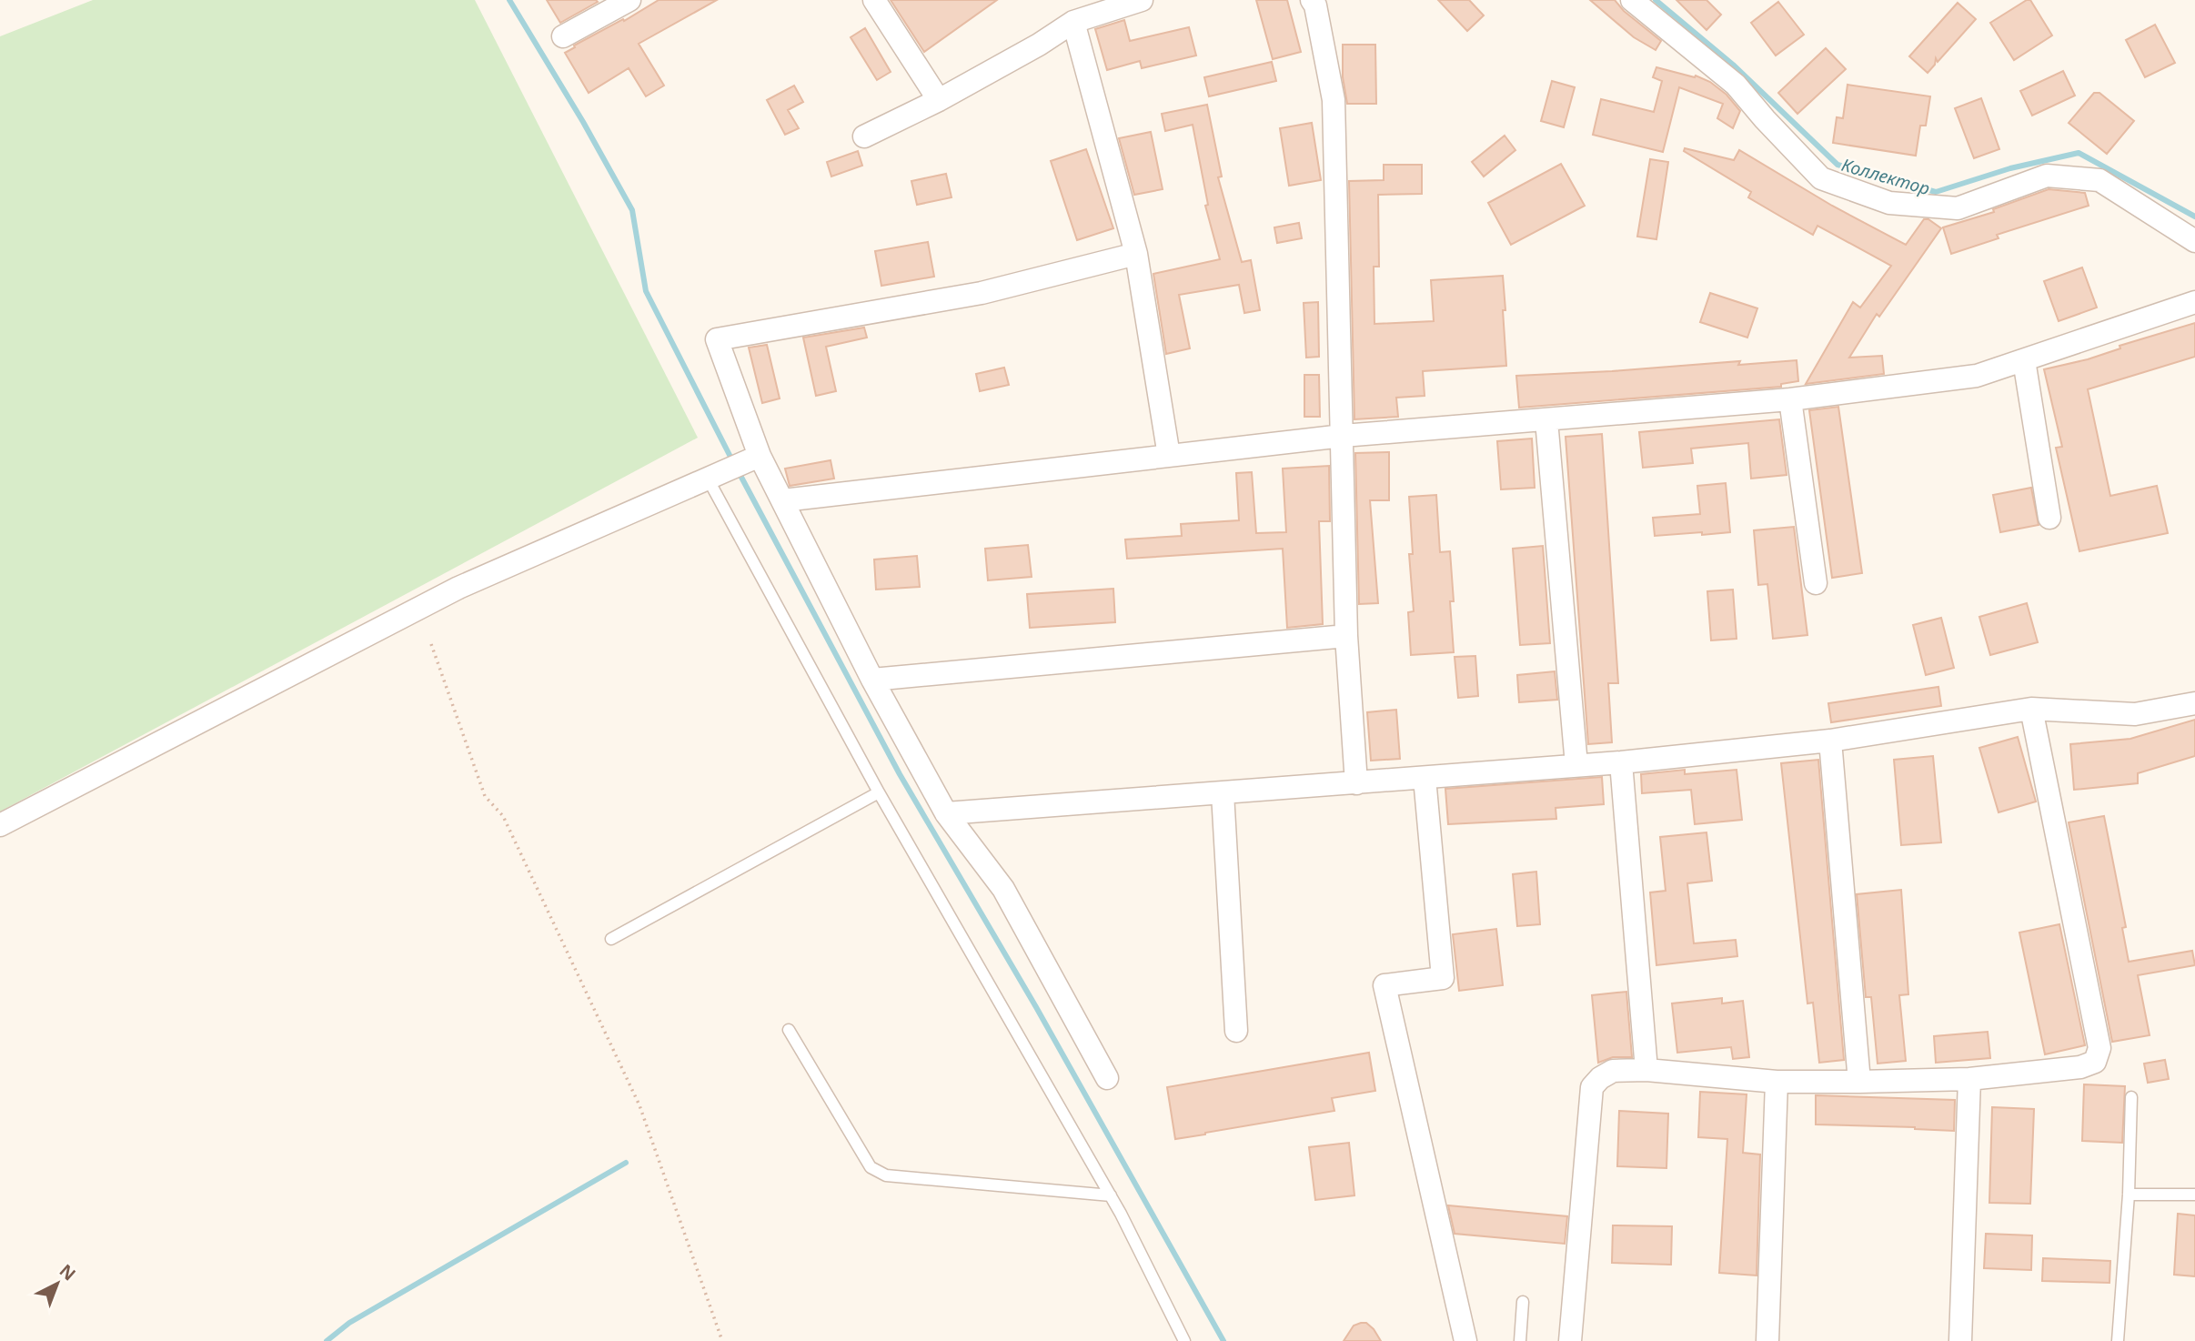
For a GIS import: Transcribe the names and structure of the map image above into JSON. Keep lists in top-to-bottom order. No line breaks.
{"water":["Коллектор"],"north":"top right"}
